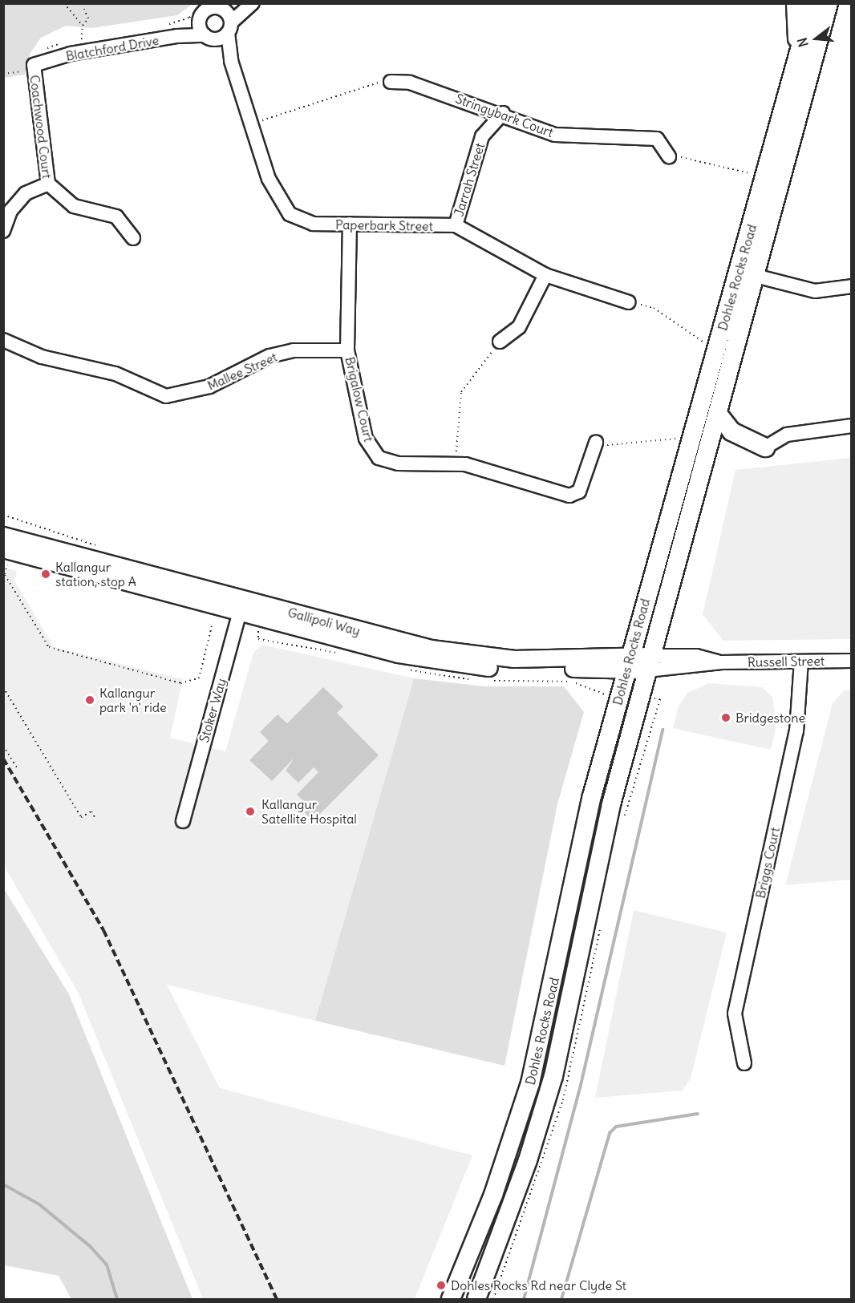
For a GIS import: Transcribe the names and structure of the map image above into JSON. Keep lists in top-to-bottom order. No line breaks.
{"streets":{"main road":["Dohles Rocks Road"],"street":["Blatchford Drive","Stringybark Court","Coachwood Court","Jarrah Street","Paperbark Street","Mallee Street","Brigalow Court","Gallipoli Way","Russell Street","Stoker Way","Briggs Court"]},"crossings":[["Blatchford Drive","Coachwood Court"],["Blatchford Drive","Paperbark Street"],["Stringybark Court","Jarrah Street"],["Jarrah Street","Paperbark Street"],["Paperbark Street","Brigalow Court"],["Dohles Rocks Road","Gallipoli Way"],["Dohles Rocks Road","Russell Street"],["Mallee Street","Brigalow Court"],["Gallipoli Way","Russell Street"],["Gallipoli Way","Stoker Way"],["Russell Street","Briggs Court"]],"places":["Kallangur station, stop A","Kallangur park 'n' ride","Bridgestone","Kallangur Satellite Hospital","Dohles Rocks Rd near Clyde St"],"north":"left"}
